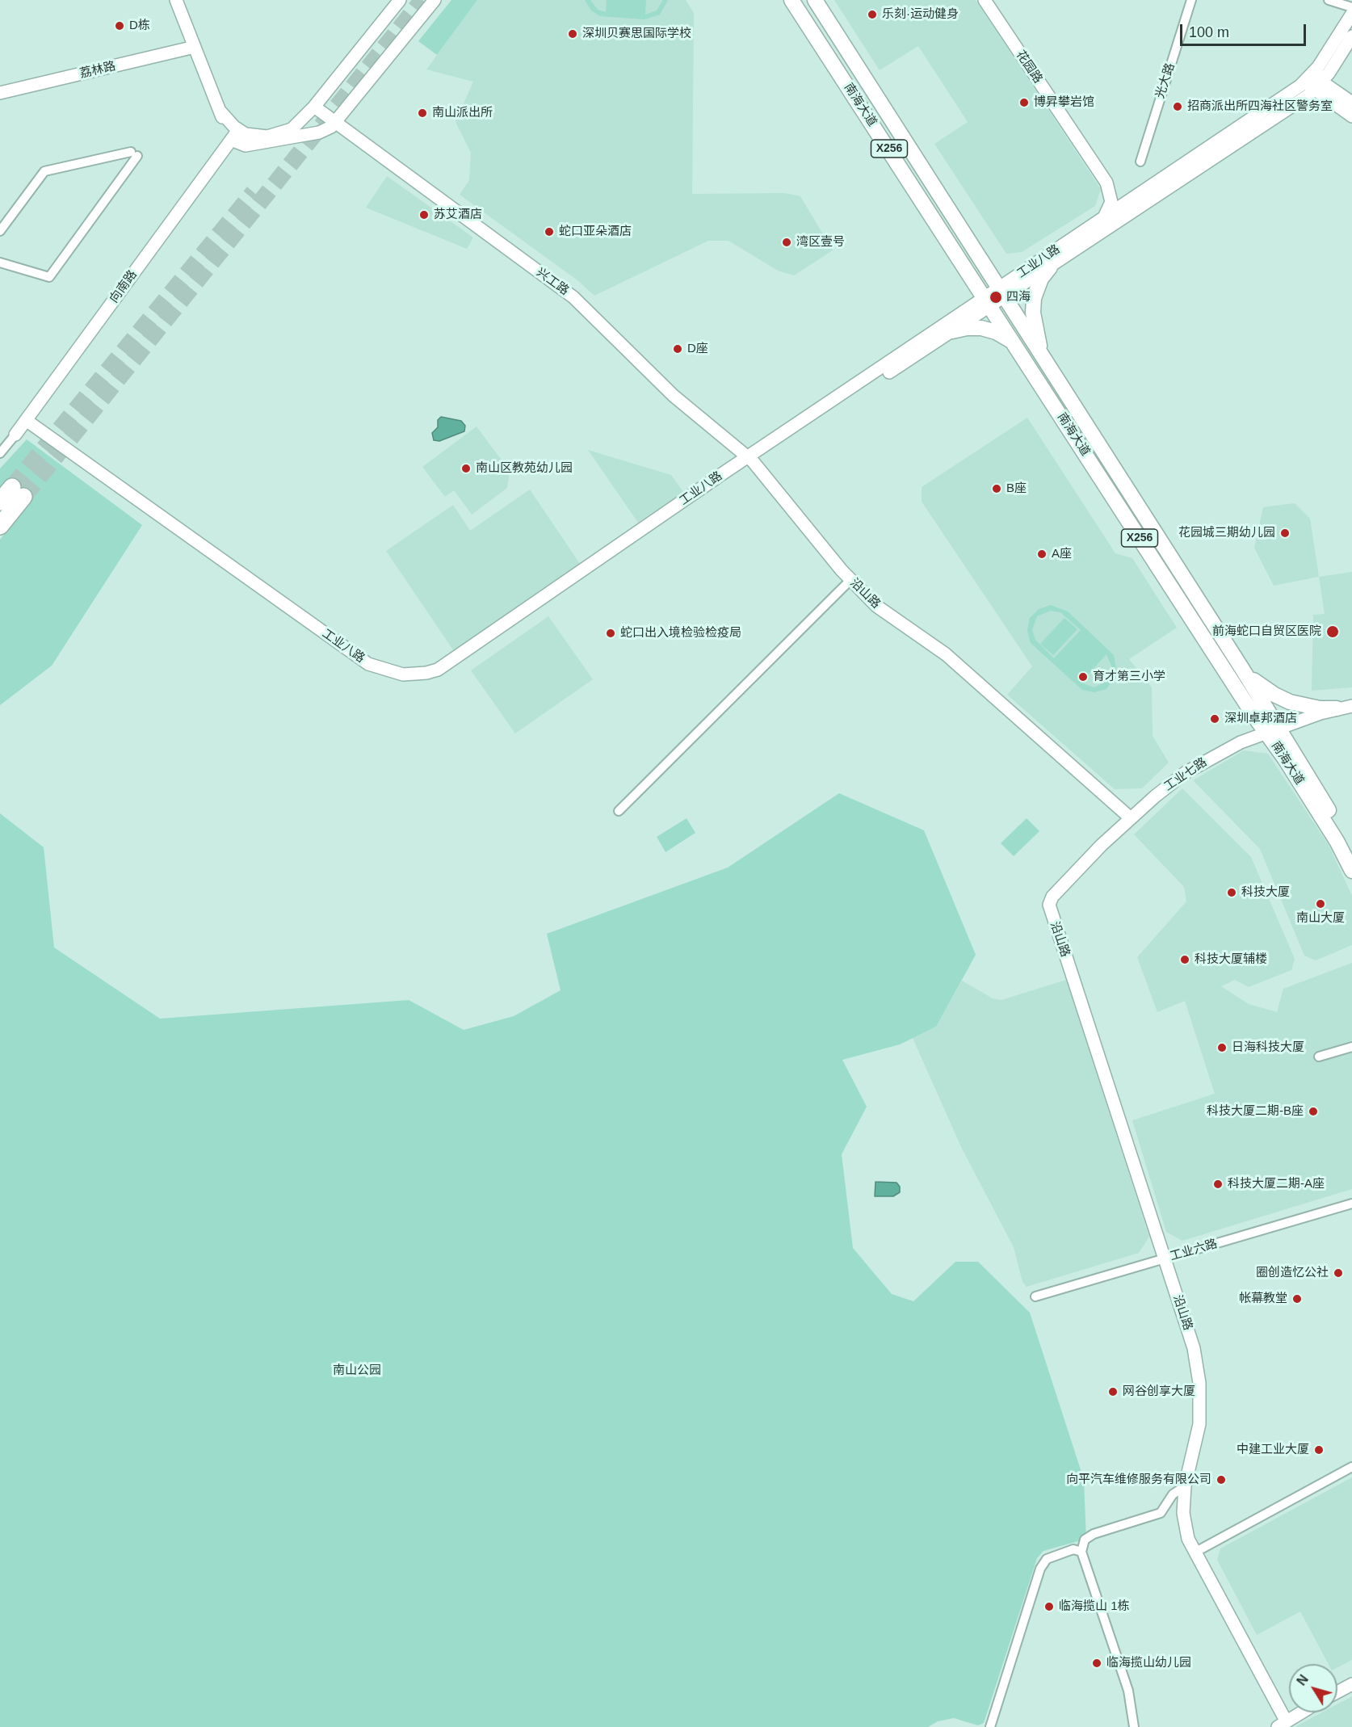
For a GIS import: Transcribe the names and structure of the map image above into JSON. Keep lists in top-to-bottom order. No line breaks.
{"streets":{"main road":["南海大道","X256"],"street":["花园路","荔林路","光大路","工业八路","兴工路","向南路","沿山路","工业七路","工业六路"]},"crossings":[["花园路","工业八路"],["南海大道","工业八路"],["南海大道","工业七路"],["工业八路","兴工路"],["工业八路","向南路"],["工业八路","沿山路"],["兴工路","沿山路"],["沿山路","工业七路"],["沿山路","工业六路"]],"parks":["南山公园"],"places":["乐刻·运动健身","D栋","深圳贝赛思国际学校","博昇攀岩馆","招商派出所四海社区警务室","南山派出所","苏艾酒店","蛇口亚朵酒店","湾区壹号","四海","D座","南山区教苑幼儿园","B座","花园城三期幼儿园","A座","前海蛇口自贸区医院","蛇口出入境检验检疫局","育才第三小学","深圳卓邦酒店","科技大厦","南山大厦","科技大厦辅楼","日海科技大厦","科技大厦二期-B座","科技大厦二期-A座","圈创造忆公社","帐幕教堂","网谷创享大厦","中建工业大厦","向平汽车维修服务有限公司","临海揽山 1栋","临海揽山幼儿园"],"scale_bar":"100 m","north":"top left"}
